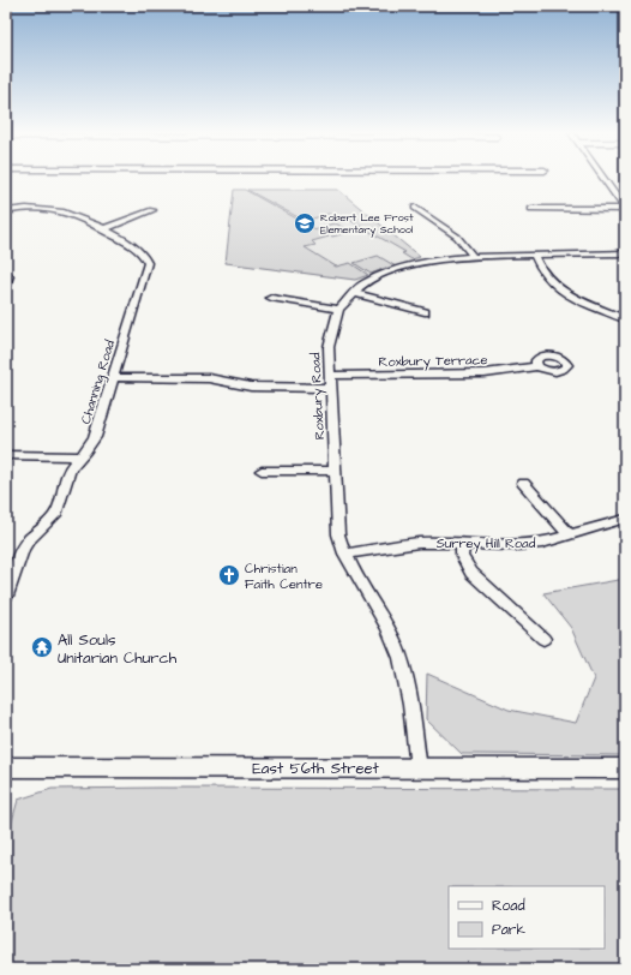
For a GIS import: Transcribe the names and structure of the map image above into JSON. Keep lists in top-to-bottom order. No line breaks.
{"streets":{"main road":["East 56th Street"],"street":["Roxbury Terrace","Channing Road","Roxbury Road","Surrey Hill Road"]},"crossings":[["Roxbury Terrace","Roxbury Road"],["Roxbury Road","Surrey Hill Road"],["Roxbury Road","East 56th Street"]],"places":{"school or university":["Robert Lee Frost Elementary School"],"church":["Christian Faith Centre"],"temple":["All Souls Unitarian Church"]},"legend":["Road","Park"]}
